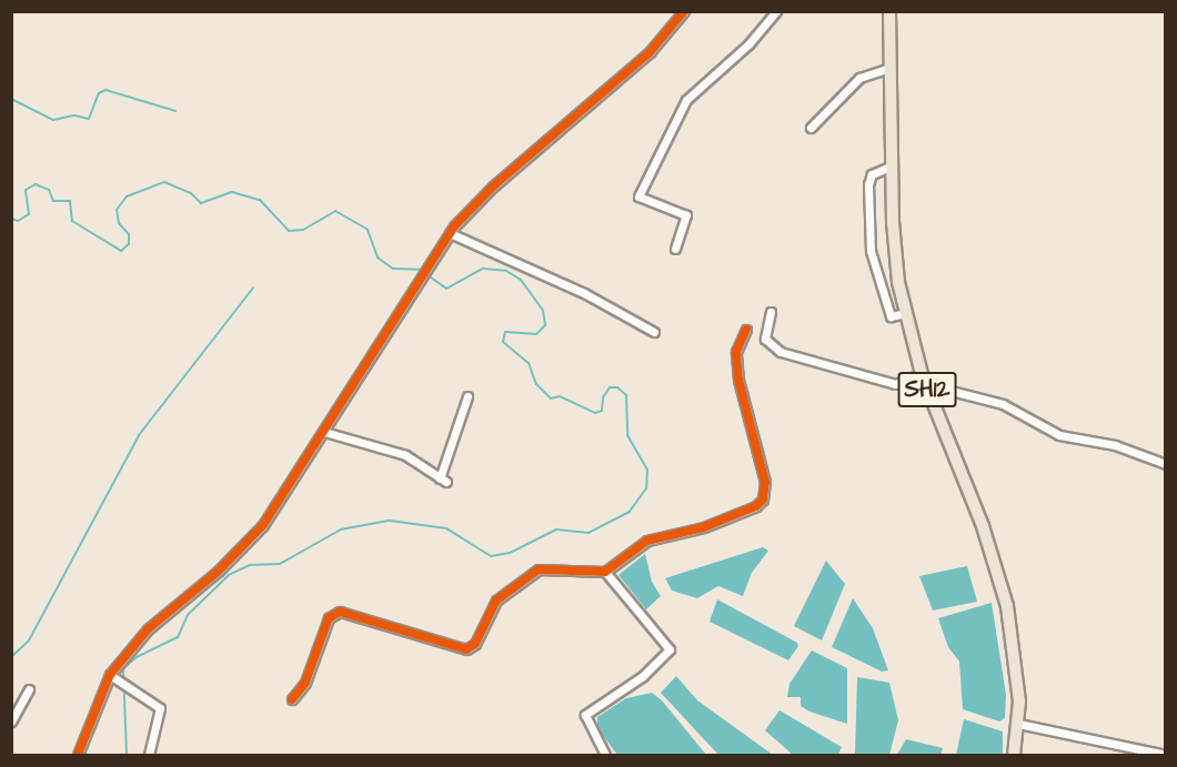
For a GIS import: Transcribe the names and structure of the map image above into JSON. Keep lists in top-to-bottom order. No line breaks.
{"streets":{"main road":["SH12"]}}
